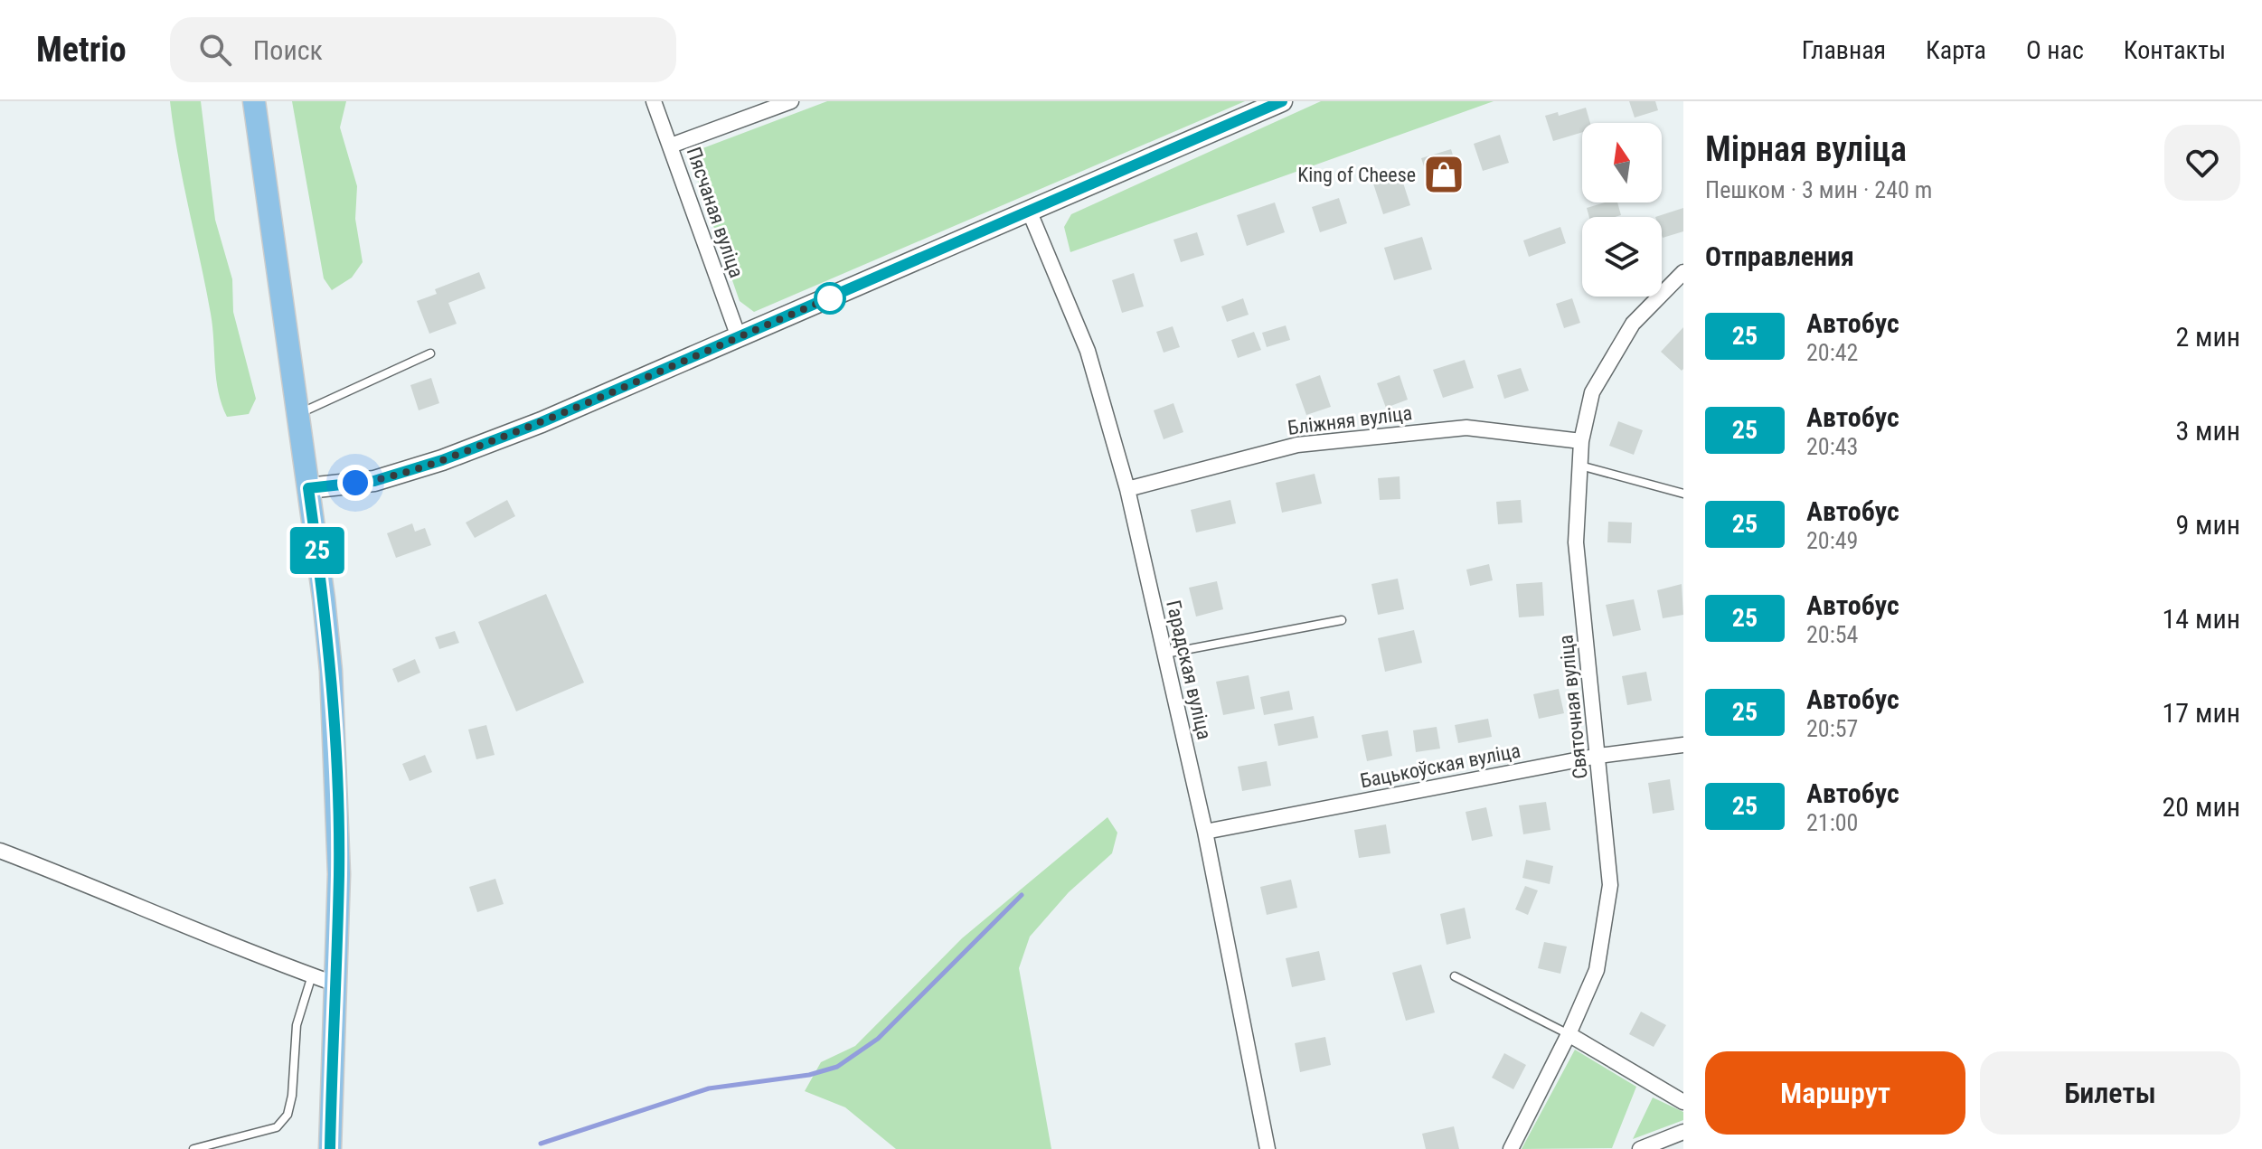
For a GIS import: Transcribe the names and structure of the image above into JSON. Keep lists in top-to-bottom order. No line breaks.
{"streets":{"street":["Пясчаная вуліца","Бліжняя вуліца","Гарадская вуліца","Святочная вуліца","Бацькоўская вуліца"]},"crossings":[["Бліжняя вуліца","Гарадская вуліца"],["Бліжняя вуліца","Святочная вуліца"],["Гарадская вуліца","Бацькоўская вуліца"],["Святочная вуліца","Бацькоўская вуліца"]],"places":{"shop":["King of Cheese"]},"lines":["bus line 25"],"north":"top","page":{"header":"Metrio","search":"Поиск","nav":["Главная","Карта","О нас","Контакты"],"on_map":"25","heading":[["Мірная вуліца","Пешком · 3 мин · 240 m"],"Отправления"],"list":[{"mark":"25","name":"Автобус","note":"20:42","value":"2 мин"},{"mark":"25","name":"Автобус","note":"20:43","value":"3 мин"},{"mark":"25","name":"Автобус","note":"20:49","value":"9 мин"},{"mark":"25","name":"Автобус","note":"20:54","value":"14 мин"},{"mark":"25","name":"Автобус","note":"20:57","value":"17 мин"},{"mark":"25","name":"Автобус","note":"21:00","value":"20 мин"}],"buttons":["Маршрут","Билеты"]}}
